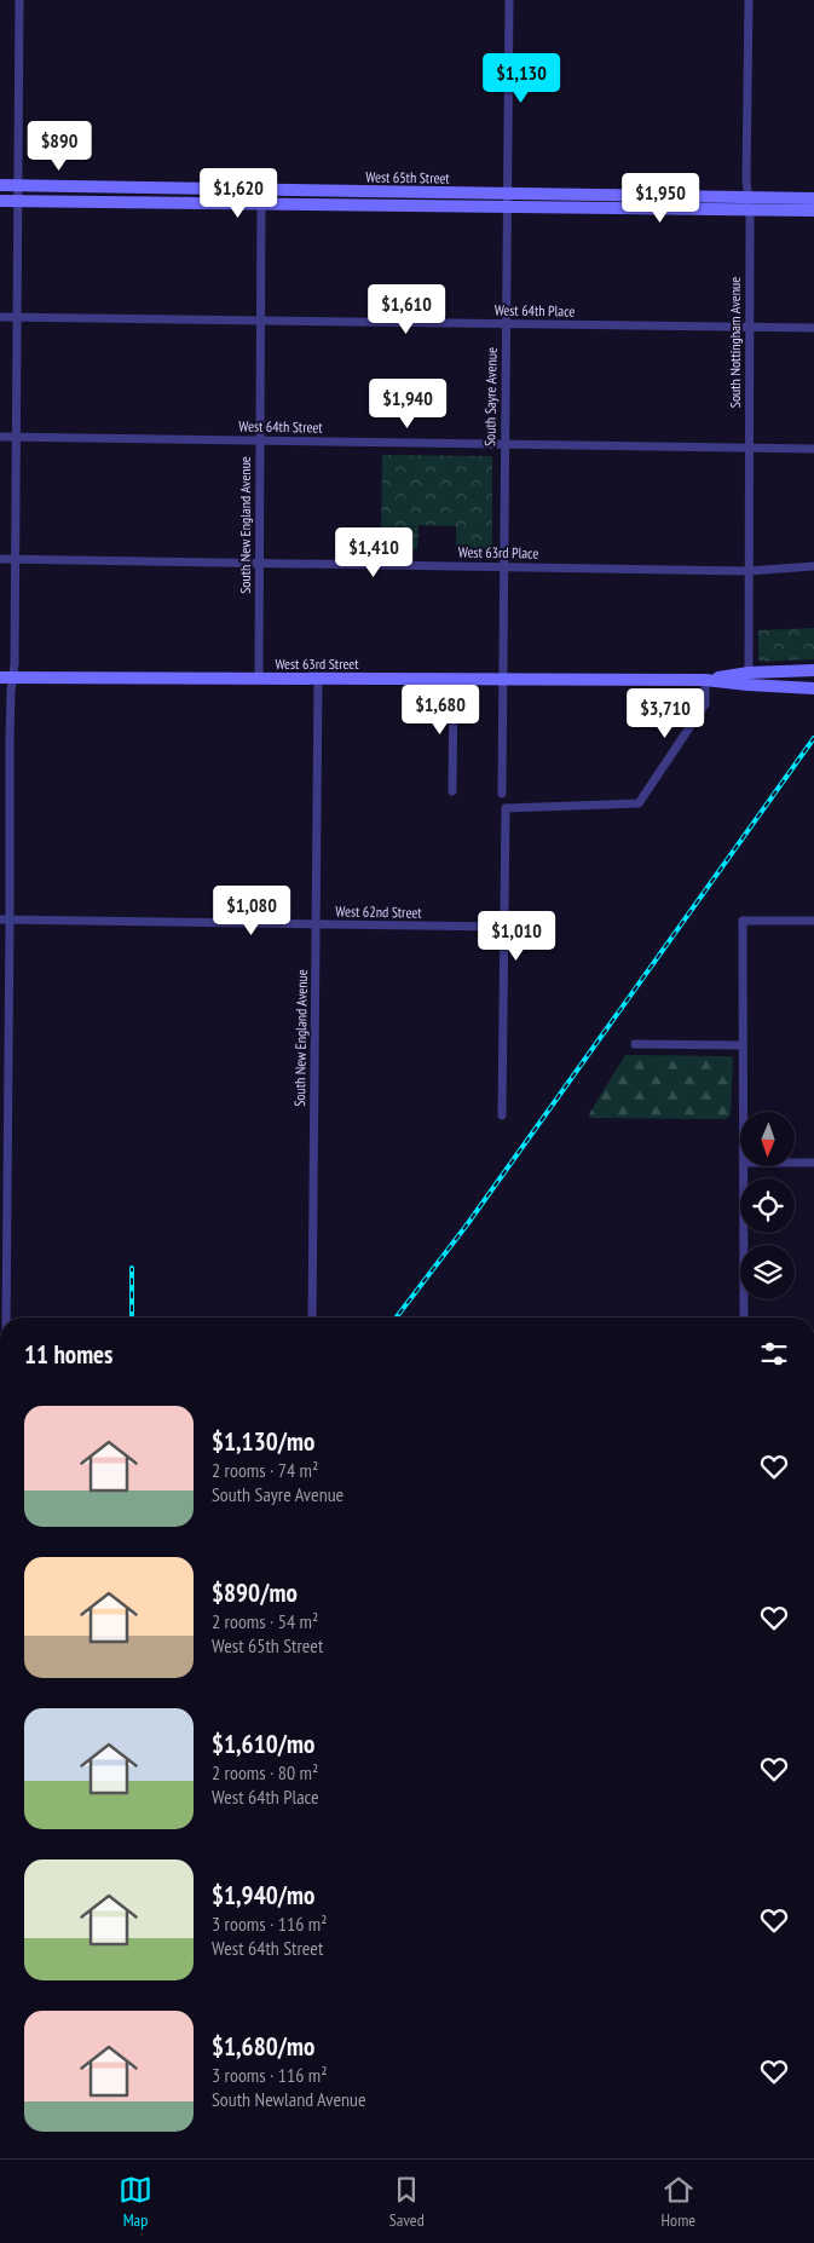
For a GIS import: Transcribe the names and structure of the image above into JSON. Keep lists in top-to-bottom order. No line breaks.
{"streets":{"street":["West 65th Street","West 64th Place","South Nottingham Avenue","South Sayre Avenue","West 64th Street","South New England Avenue","West 63rd Place","West 63rd Street","West 62nd Street"]},"crossings":[["West 65th Street","South Nottingham Avenue"],["West 65th Street","South Sayre Avenue"],["West 65th Street","South New England Avenue"],["West 64th Place","South Nottingham Avenue"],["West 64th Place","South Sayre Avenue"],["West 64th Place","South New England Avenue"],["South Nottingham Avenue","West 64th Street"],["South Nottingham Avenue","West 63rd Place"],["South Nottingham Avenue","West 63rd Street"],["South Sayre Avenue","West 64th Street"],["South Sayre Avenue","West 63rd Place"],["South Sayre Avenue","West 63rd Street"],["West 64th Street","South New England Avenue"],["South New England Avenue","West 63rd Place"],["South New England Avenue","West 63rd Street"],["South New England Avenue","West 62nd Street"]],"north":"bottom","page":{"price":["$1,130","$890","$1,620","$1,950","$1,610","$1,940","$1,410","$1,680","$3,710","$1,080","$1,010"],"heading":"11 homes","list":[{"name":"$1,130/mo","note":"2 rooms · 74 m² · South Sayre Avenue"},{"name":"$890/mo","note":"2 rooms · 54 m² · West 65th Street"},{"name":"$1,610/mo","note":"2 rooms · 80 m² · West 64th Place"},{"name":"$1,940/mo","note":"3 rooms · 116 m² · West 64th Street"},{"name":"$1,680/mo","note":"3 rooms · 116 m² · South Newland Avenue"}],"tabs":["Map","Saved","Home"]}}
